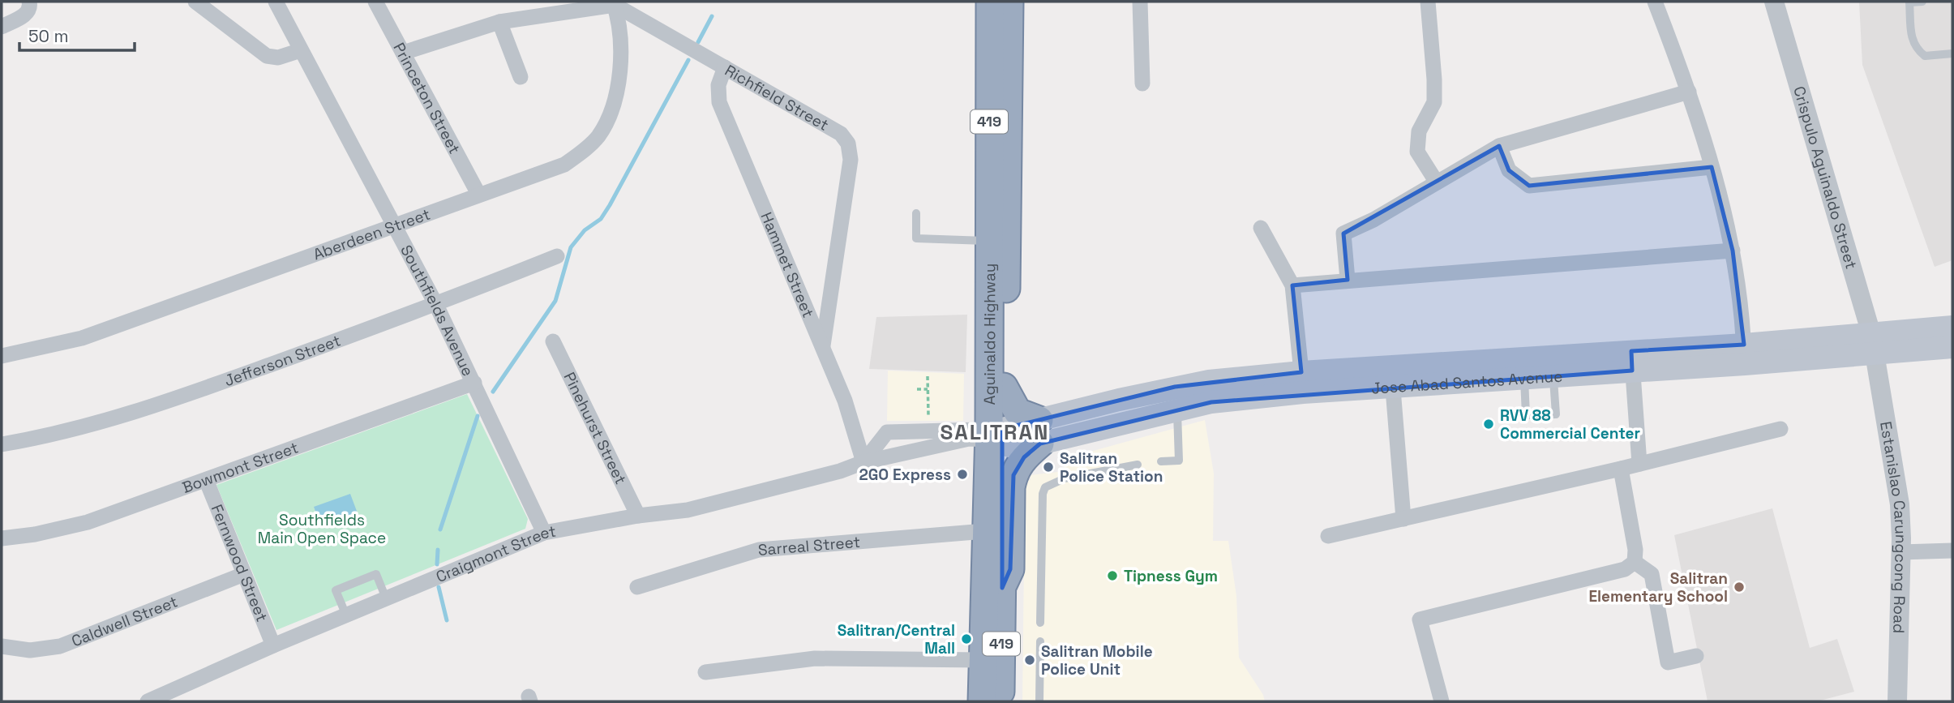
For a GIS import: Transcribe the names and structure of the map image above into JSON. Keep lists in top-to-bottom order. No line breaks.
{"streets":{"highway":["419","Aguinaldo Highway"],"main road":["Jose Abad Santos Avenue"],"street":["Princeton Street","Richfield Street","Crispulo Aguinaldo Street","Aberdeen Street","Hammet Street","Southfields Avenue","Jefferson Street","Pinehurst Street","Bowmont Street","Estanislao Carungcong Road","Sarreal Street","Craigmont Street","Fernwood Street","Caldwell Street"]},"crossings":[["Princeton Street","Aberdeen Street"],["Richfield Street","Aberdeen Street"],["Richfield Street","Hammet Street"],["Crispulo Aguinaldo Street","Jose Abad Santos Avenue"],["Crispulo Aguinaldo Street","Estanislao Carungcong Road"],["Aberdeen Street","Southfields Avenue"],["Hammet Street","Craigmont Street"],["Southfields Avenue","Jefferson Street"],["Southfields Avenue","Bowmont Street"],["Southfields Avenue","Craigmont Street"],["Aguinaldo Highway","Jose Abad Santos Avenue"],["Aguinaldo Highway","Sarreal Street"],["Aguinaldo Highway","Craigmont Street"],["Jose Abad Santos Avenue","Estanislao Carungcong Road"],["Jose Abad Santos Avenue","Craigmont Street"],["Pinehurst Street","Craigmont Street"],["Bowmont Street","Fernwood Street"],["Craigmont Street","Fernwood Street"],["Fernwood Street","Caldwell Street"]],"districts":["SALITRAN"],"parks":["Southfields Main Open Space"],"places":["RVV 88 Commercial Center","Salitran Police Station","2GO Express","Tipness Gym","Salitran Elementary School","Salitran/Central Mall","Salitran Mobile Police Unit"],"scale_bar":"50 m"}
